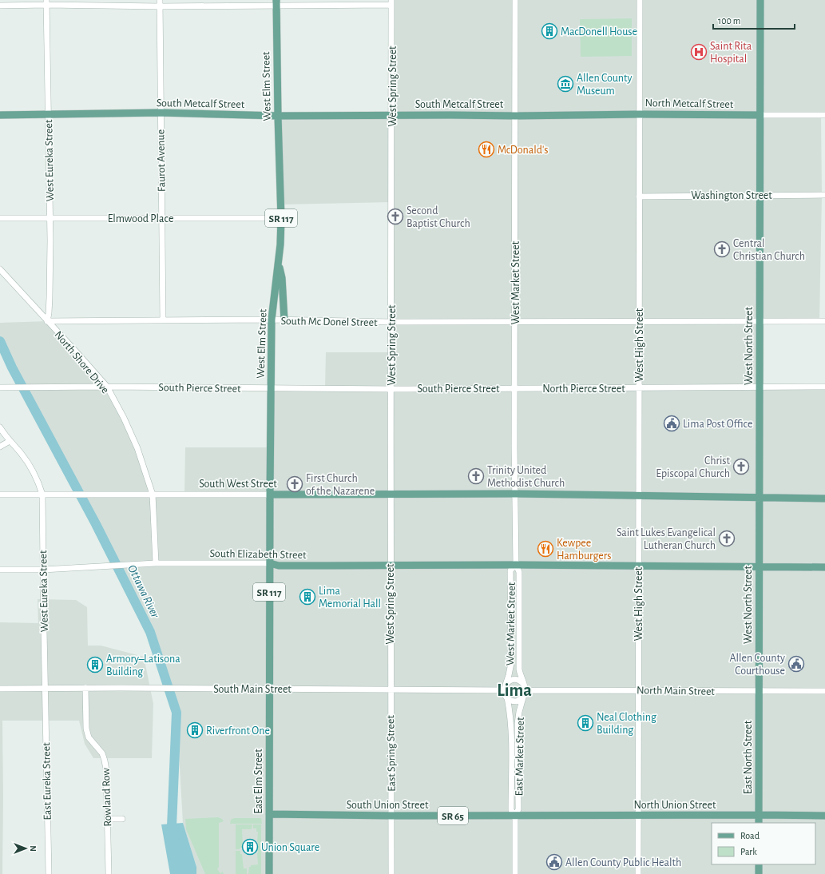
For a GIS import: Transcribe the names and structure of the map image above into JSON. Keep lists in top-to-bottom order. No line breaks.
{"streets":{"main road":["West Elm Street","South Metcalf Street","North Metcalf Street","SR 117","West North Street","South West Street","South Elizabeth Street","East North Street","East Elm Street","South Union Street","North Union Street","SR 65"],"street":["West Spring Street","West Eureka Street","Faurot Avenue","Washington Street","Elmwood Place","West Market Street","South Mc Donel Street","West High Street","North Shore Drive","South Pierce Street","North Pierce Street","South Main Street","North Main Street","East Spring Street","East Market Street","East Eureka Street","Rowland Row"]},"crossings":[["West Elm Street","South Metcalf Street"],["West Elm Street","Elmwood Place"],["West Elm Street","South Mc Donel Street"],["West Elm Street","South Pierce Street"],["West Elm Street","South West Street"],["West Elm Street","South Elizabeth Street"],["West Elm Street","South Main Street"],["West Elm Street","East Elm Street"],["West Spring Street","South Metcalf Street"],["West Spring Street","South Mc Donel Street"],["West Spring Street","South Pierce Street"],["West Spring Street","South West Street"],["West Spring Street","South Elizabeth Street"],["West Spring Street","South Main Street"],["West Spring Street","East Spring Street"],["South Metcalf Street","North Metcalf Street"],["South Metcalf Street","West Eureka Street"],["South Metcalf Street","Faurot Avenue"],["South Metcalf Street","West Market Street"],["North Metcalf Street","West Market Street"],["North Metcalf Street","West High Street"],["North Metcalf Street","West North Street"],["West Eureka Street","Elmwood Place"],["West Eureka Street","South Mc Donel Street"],["West Eureka Street","North Shore Drive"],["West Eureka Street","South West Street"],["West Eureka Street","South Elizabeth Street"],["West Eureka Street","South Main Street"],["West Eureka Street","East Eureka Street"],["Faurot Avenue","Elmwood Place"],["Faurot Avenue","South Mc Donel Street"],["Washington Street","West High Street"],["Washington Street","West North Street"],["West Market Street","South Mc Donel Street"],["West Market Street","South Pierce Street"],["West Market Street","North Pierce Street"],["West Market Street","South West Street"],["West Market Street","South Elizabeth Street"],["West Market Street","South Main Street"],["West Market Street","North Main Street"],["West Market Street","East Market Street"],["South Mc Donel Street","West High Street"],["South Mc Donel Street","West North Street"],["South Mc Donel Street","North Shore Drive"],["West High Street","North Pierce Street"],["West High Street","South West Street"],["West High Street","South Elizabeth Street"],["West High Street","North Main Street"],["West High Street","North Union Street"],["West North Street","North Pierce Street"],["West North Street","South West Street"],["West North Street","South Elizabeth Street"],["West North Street","North Main Street"],["West North Street","East North Street"],["North Shore Drive","South Pierce Street"],["North Shore Drive","South West Street"],["North Shore Drive","South Elizabeth Street"],["South Pierce Street","North Pierce Street"],["South Main Street","North Main Street"],["South Main Street","East Spring Street"],["South Main Street","East Market Street"],["South Main Street","East Eureka Street"],["South Main Street","East Elm Street"],["South Main Street","Rowland Row"],["North Main Street","East Market Street"],["North Main Street","East North Street"],["East Spring Street","South Union Street"],["East Market Street","South Union Street"],["East North Street","North Union Street"],["East Elm Street","South Union Street"],["South Union Street","North Union Street"]],"districts":["Lima"],"water":["Ottawa River"],"places":{"building":["MacDonell House","Lima Memorial Hall","Armory–Latisona Building","Neal Clothing Building","Riverfront One","Union Square"],"hospital":["Saint Rita Hospital"],"museum":["Allen County Museum"],"restaurant":["McDonald's","Kewpee Hamburgers"],"church":["Second Baptist Church","Central Christian Church","Christ Episcopal Church","Trinity United Methodist Church","First Church of the Nazarene","Saint Lukes Evangelical Lutheran Church"],"public building":["Lima Post Office","Allen County Courthouse","Allen County Public Health"]},"legend":["Road","Park"],"scale_bar":"100 m","north":"right"}
